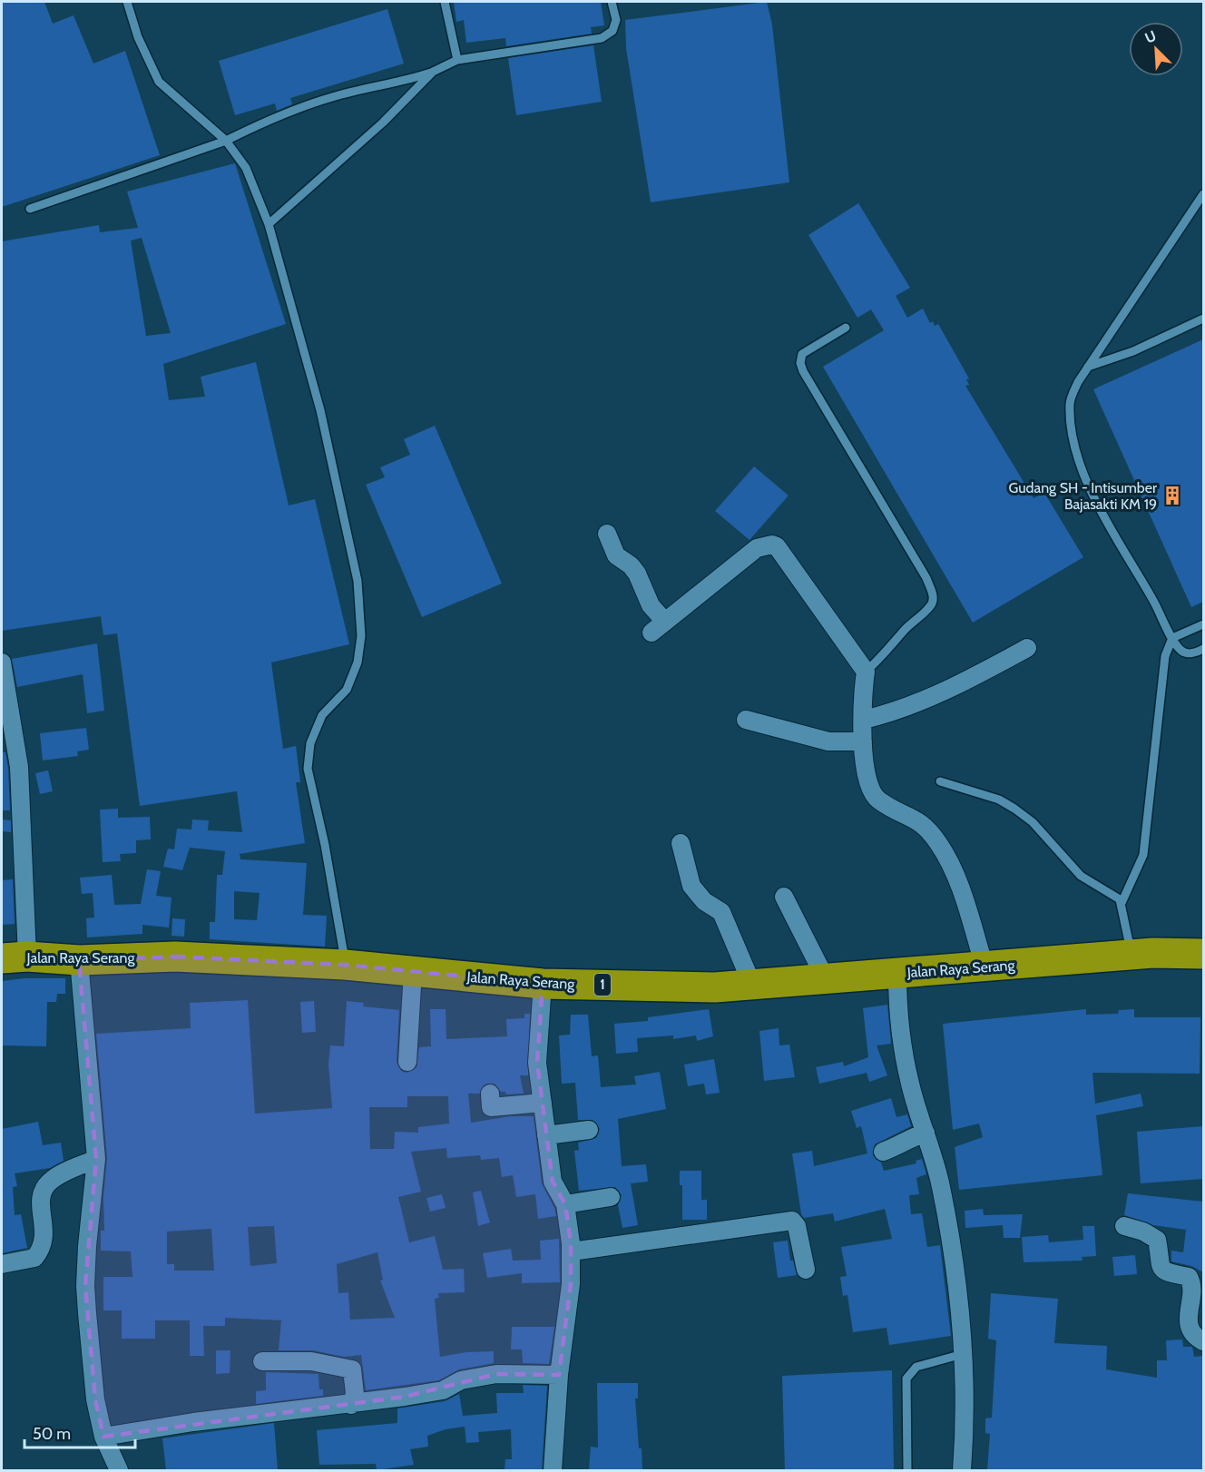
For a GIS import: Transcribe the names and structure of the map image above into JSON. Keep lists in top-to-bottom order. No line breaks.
{"streets":{"highway":["Jalan Raya Serang","1"]},"places":{"building":["Gudang SH - Intisumber Bajasakti KM 19"]},"scale_bar":"50 m","north":"top left"}
